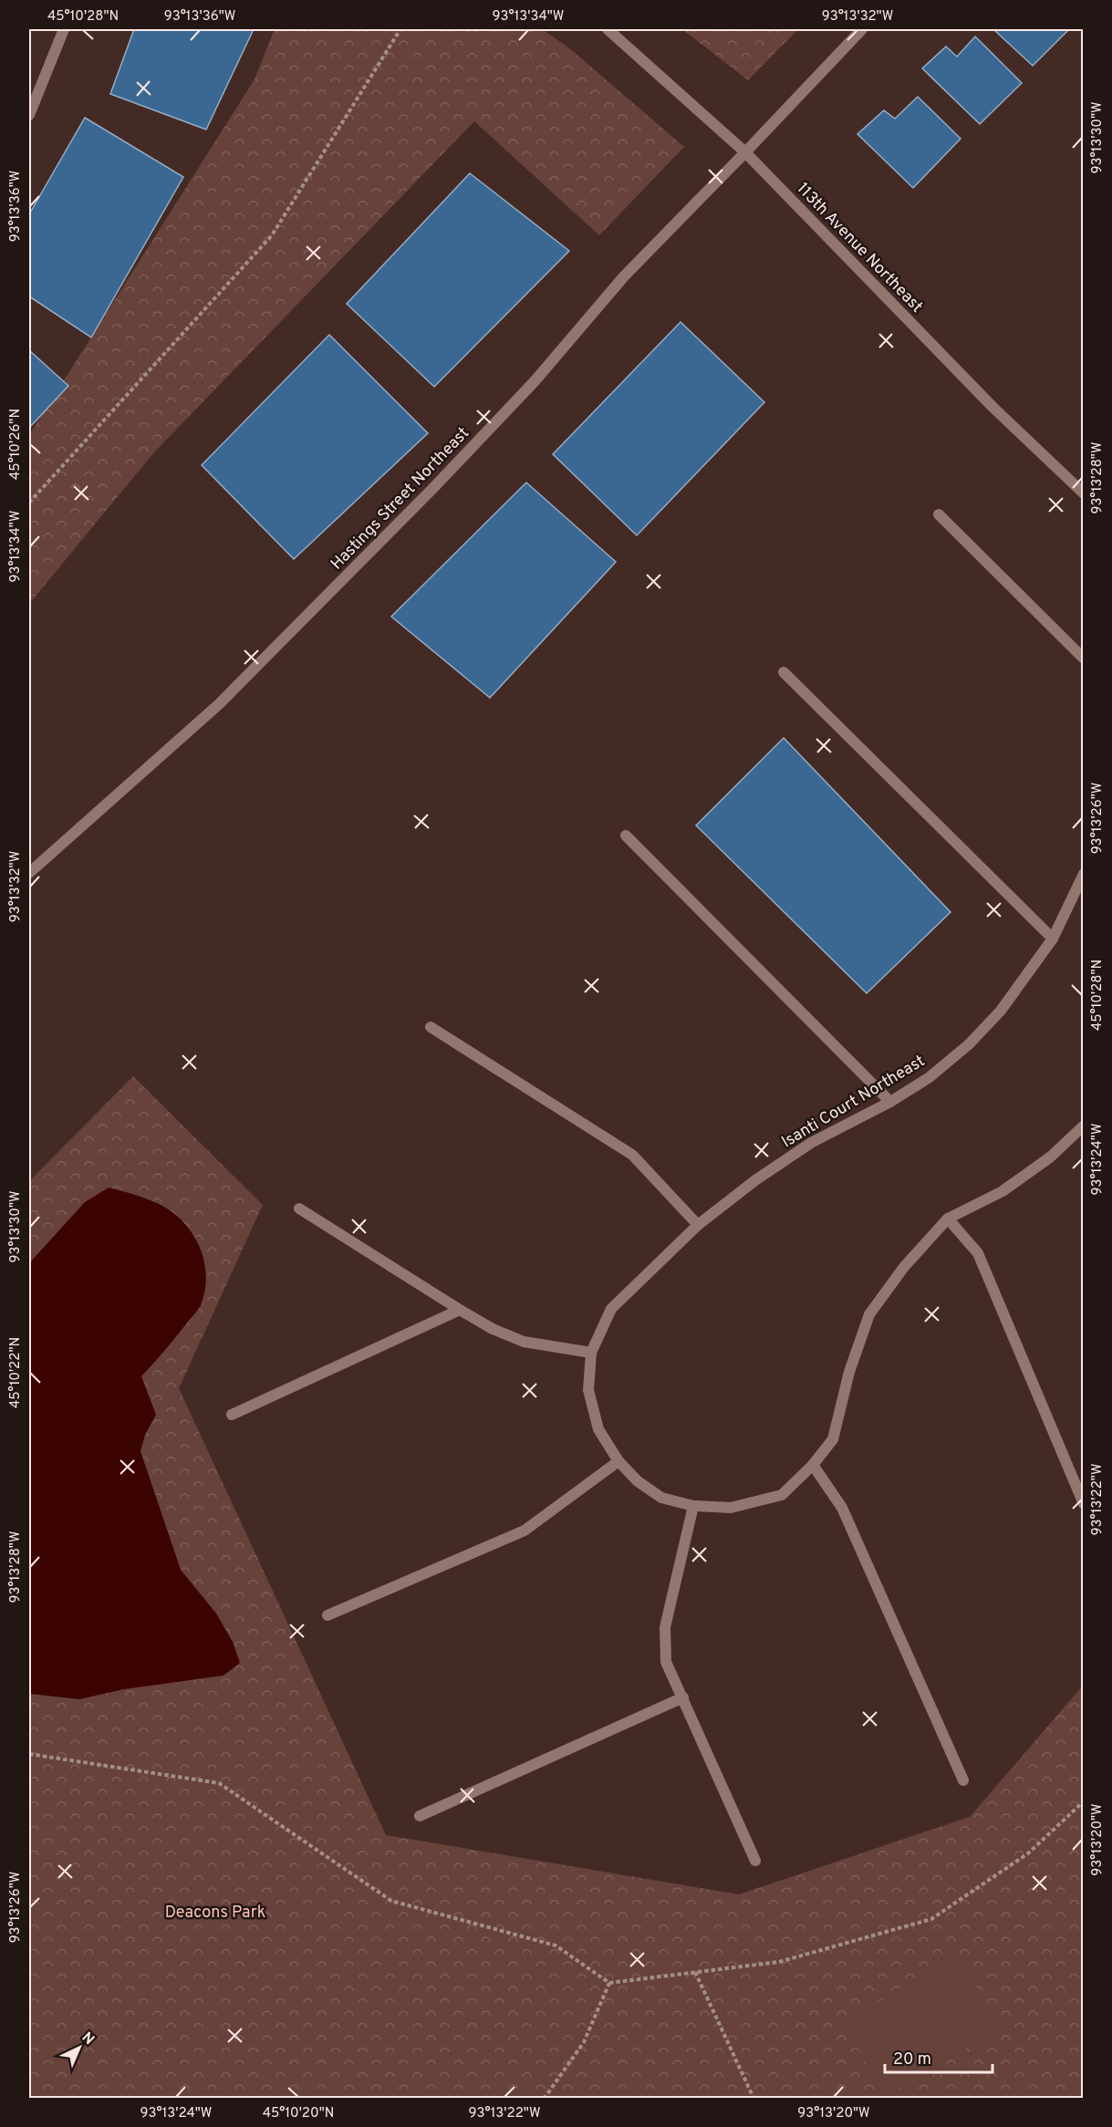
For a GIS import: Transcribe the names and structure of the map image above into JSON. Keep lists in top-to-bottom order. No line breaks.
{"streets":{"street":["113th Avenue Northeast","Hastings Street Northeast","Isanti Court Northeast"]},"crossings":[["113th Avenue Northeast","Hastings Street Northeast"]],"parks":["Deacons Park"],"scale_bar":"20 m","north":"top right","coordinates":["45°10'28\"N","93°13'36\"W","93°13'34\"W","93°13'32\"W","93°13'30\"W","45°10'26\"N","93°13'28\"W","93°13'26\"W","93°13'24\"W","45°10'22\"N","93°13'22\"W","93°13'20\"W","45°10'20\"N"]}
